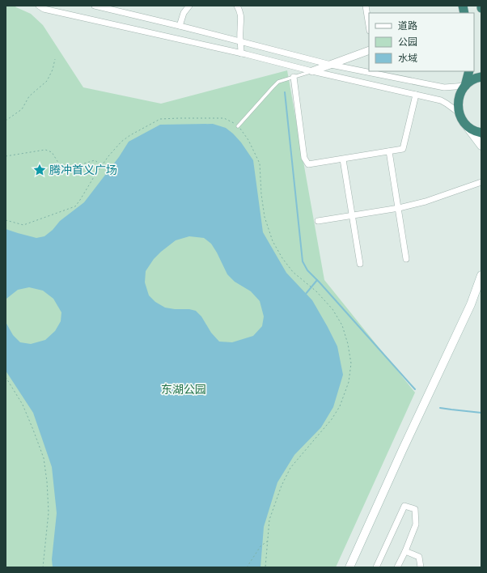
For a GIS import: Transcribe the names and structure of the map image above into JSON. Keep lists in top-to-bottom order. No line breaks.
{"parks":["东湖公园"],"places":{"place":["腾冲首义广场"]},"legend":["道路","公园","水域"]}
